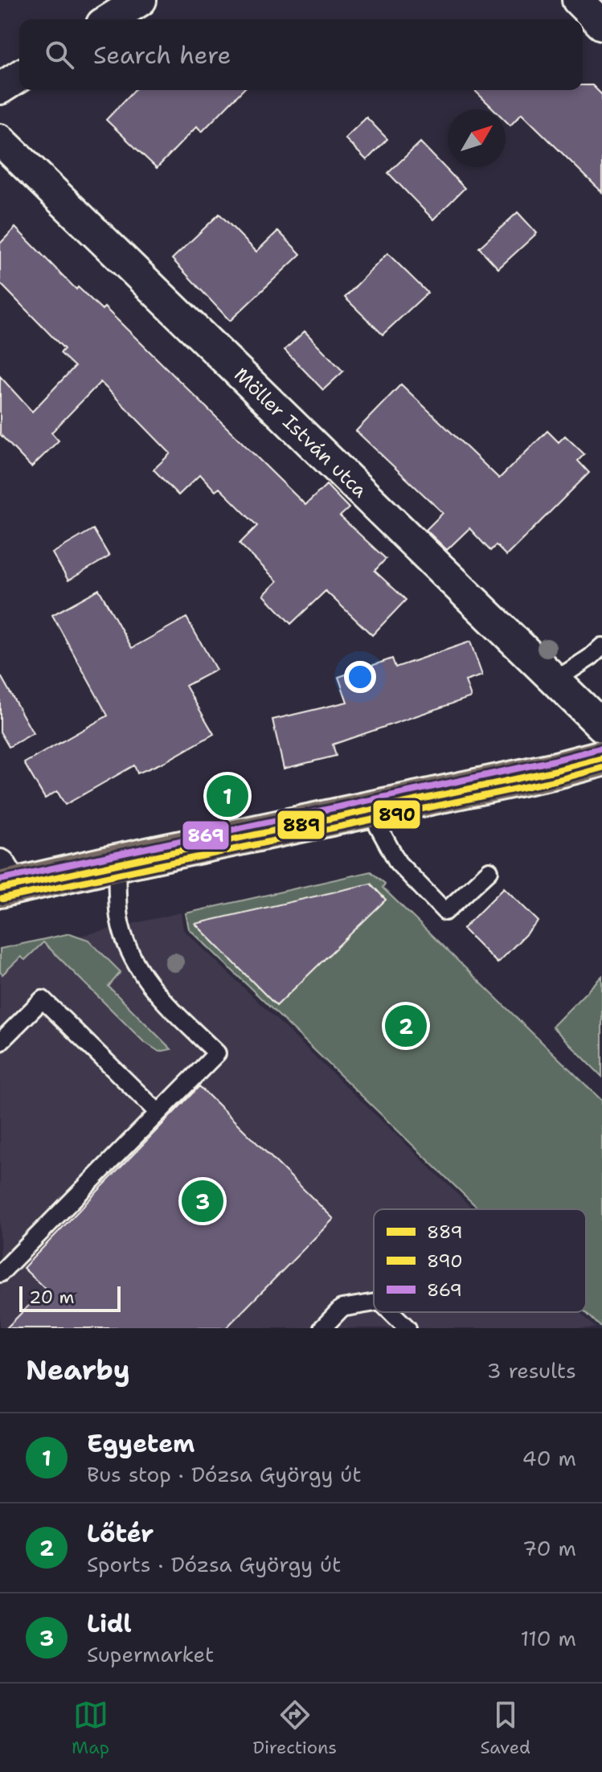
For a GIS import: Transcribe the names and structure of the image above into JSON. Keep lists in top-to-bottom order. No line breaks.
{"streets":{"street":["Möller István utca"]},"lines":["transit line 869","transit line 889","transit line 890"],"legend":["889","890","869"],"scale_bar":"20 m","north":"top right","page":{"search":"Search here","pins":["1","2","3"],"scale":"20 m","heading":["Nearby","3 results"],"list":[{"mark":"1","name":"Egyetem","note":"Bus stop · Dózsa György út","value":"40 m"},{"mark":"2","name":"Lőtér","note":"Sports · Dózsa György út","value":"70 m"},{"mark":"3","name":"Lidl","note":"Supermarket","value":"110 m"}],"nav":["Map","Directions","Saved"]}}
